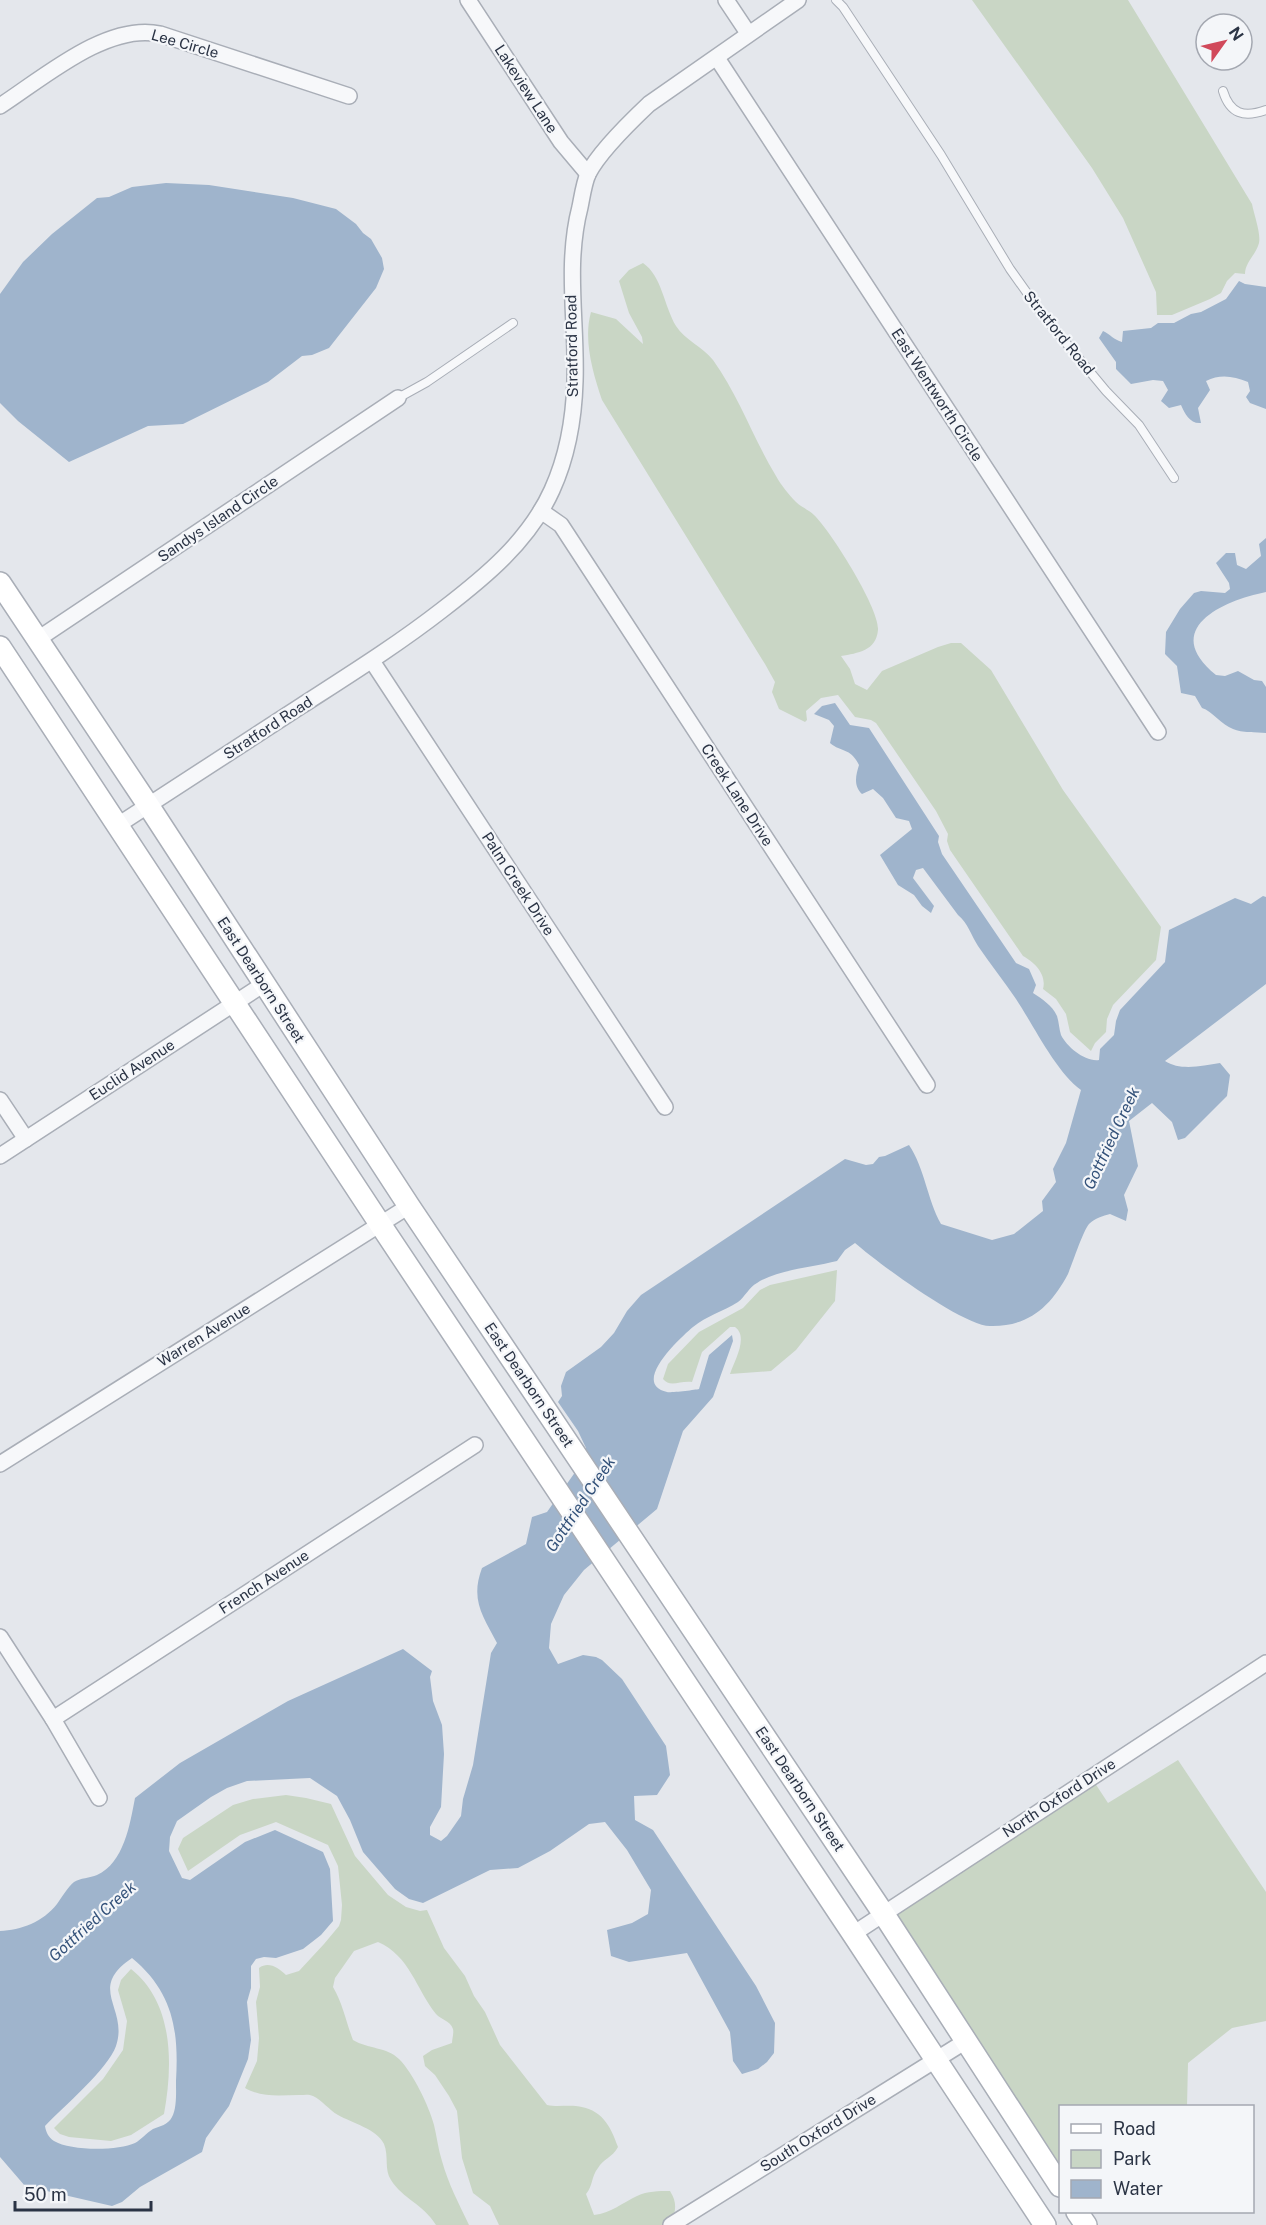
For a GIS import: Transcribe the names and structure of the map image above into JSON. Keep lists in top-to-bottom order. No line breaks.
{"streets":{"main road":["East Dearborn Street"],"street":["Lee Circle","Lakeview Lane","Stratford Road","East Wentworth Circle","Sandys Island Circle","Creek Lane Drive","Palm Creek Drive","Euclid Avenue","Warren Avenue","French Avenue","North Oxford Drive","South Oxford Drive"]},"crossings":[["Lakeview Lane","Stratford Road"],["Stratford Road","East Wentworth Circle"],["Stratford Road","Creek Lane Drive"],["Stratford Road","Palm Creek Drive"],["Stratford Road","East Dearborn Street"],["Sandys Island Circle","East Dearborn Street"],["East Dearborn Street","Euclid Avenue"],["East Dearborn Street","Warren Avenue"],["East Dearborn Street","North Oxford Drive"],["East Dearborn Street","South Oxford Drive"]],"water":["Gottfried Creek"],"legend":["Road","Park","Water"],"scale_bar":"50 m","north":"top right"}
